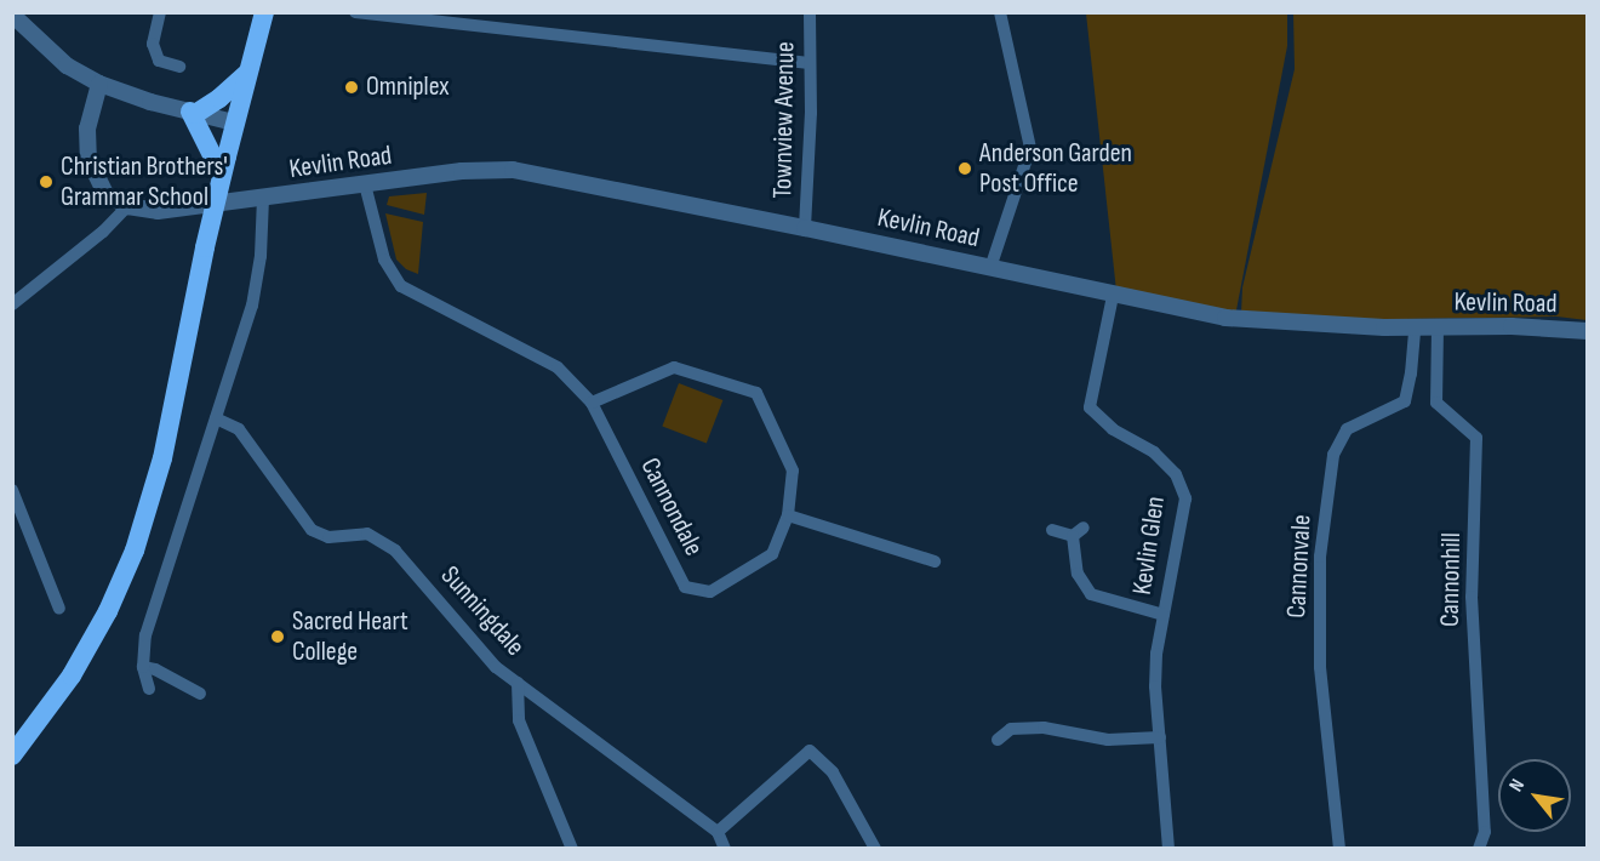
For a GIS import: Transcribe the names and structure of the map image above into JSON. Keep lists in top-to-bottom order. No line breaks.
{"streets":{"street":["Townview Avenue","Kevlin Road","Cannondale","Kevlin Glen","Cannonvale","Cannonhill","Sunningdale"]},"crossings":[["Townview Avenue","Kevlin Road"],["Kevlin Road","Cannondale"],["Kevlin Road","Kevlin Glen"],["Kevlin Road","Cannonvale"],["Kevlin Road","Cannonhill"],["Kevlin Road","Sunningdale"]],"places":["Omniplex","Anderson Garden Post Office","Christian Brothers' Grammar School","Sacred Heart College"],"north":"top left"}
